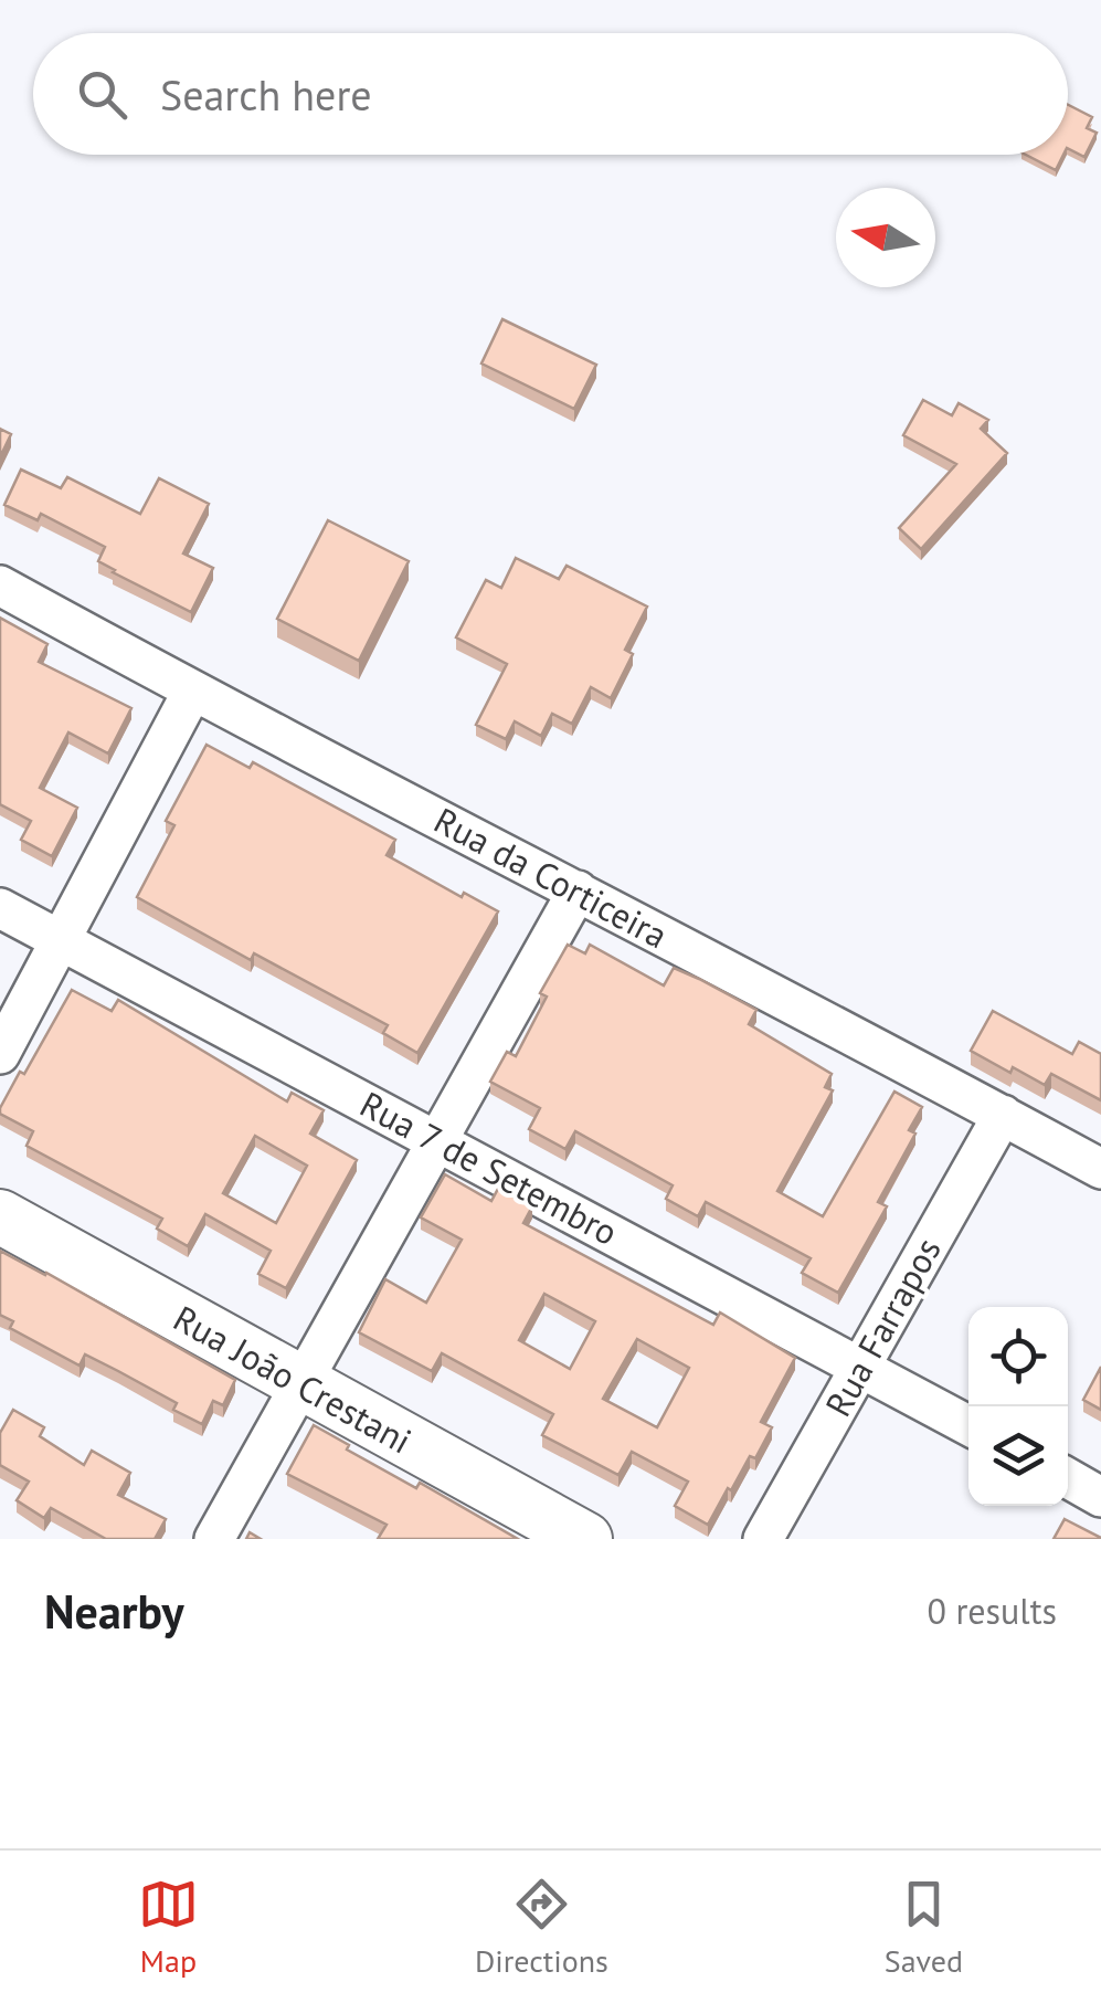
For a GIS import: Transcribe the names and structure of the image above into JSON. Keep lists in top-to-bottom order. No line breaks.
{"streets":{"street":["Rua da Corticeira","Rua 7 de Setembro","Rua Farrapos","Rua João Crestani"]},"crossings":[["Rua da Corticeira","Rua Farrapos"],["Rua 7 de Setembro","Rua Farrapos"]],"north":"left","page":{"search":"Search here","heading":["Nearby","0 results"],"nav":["Map","Directions","Saved"]}}
